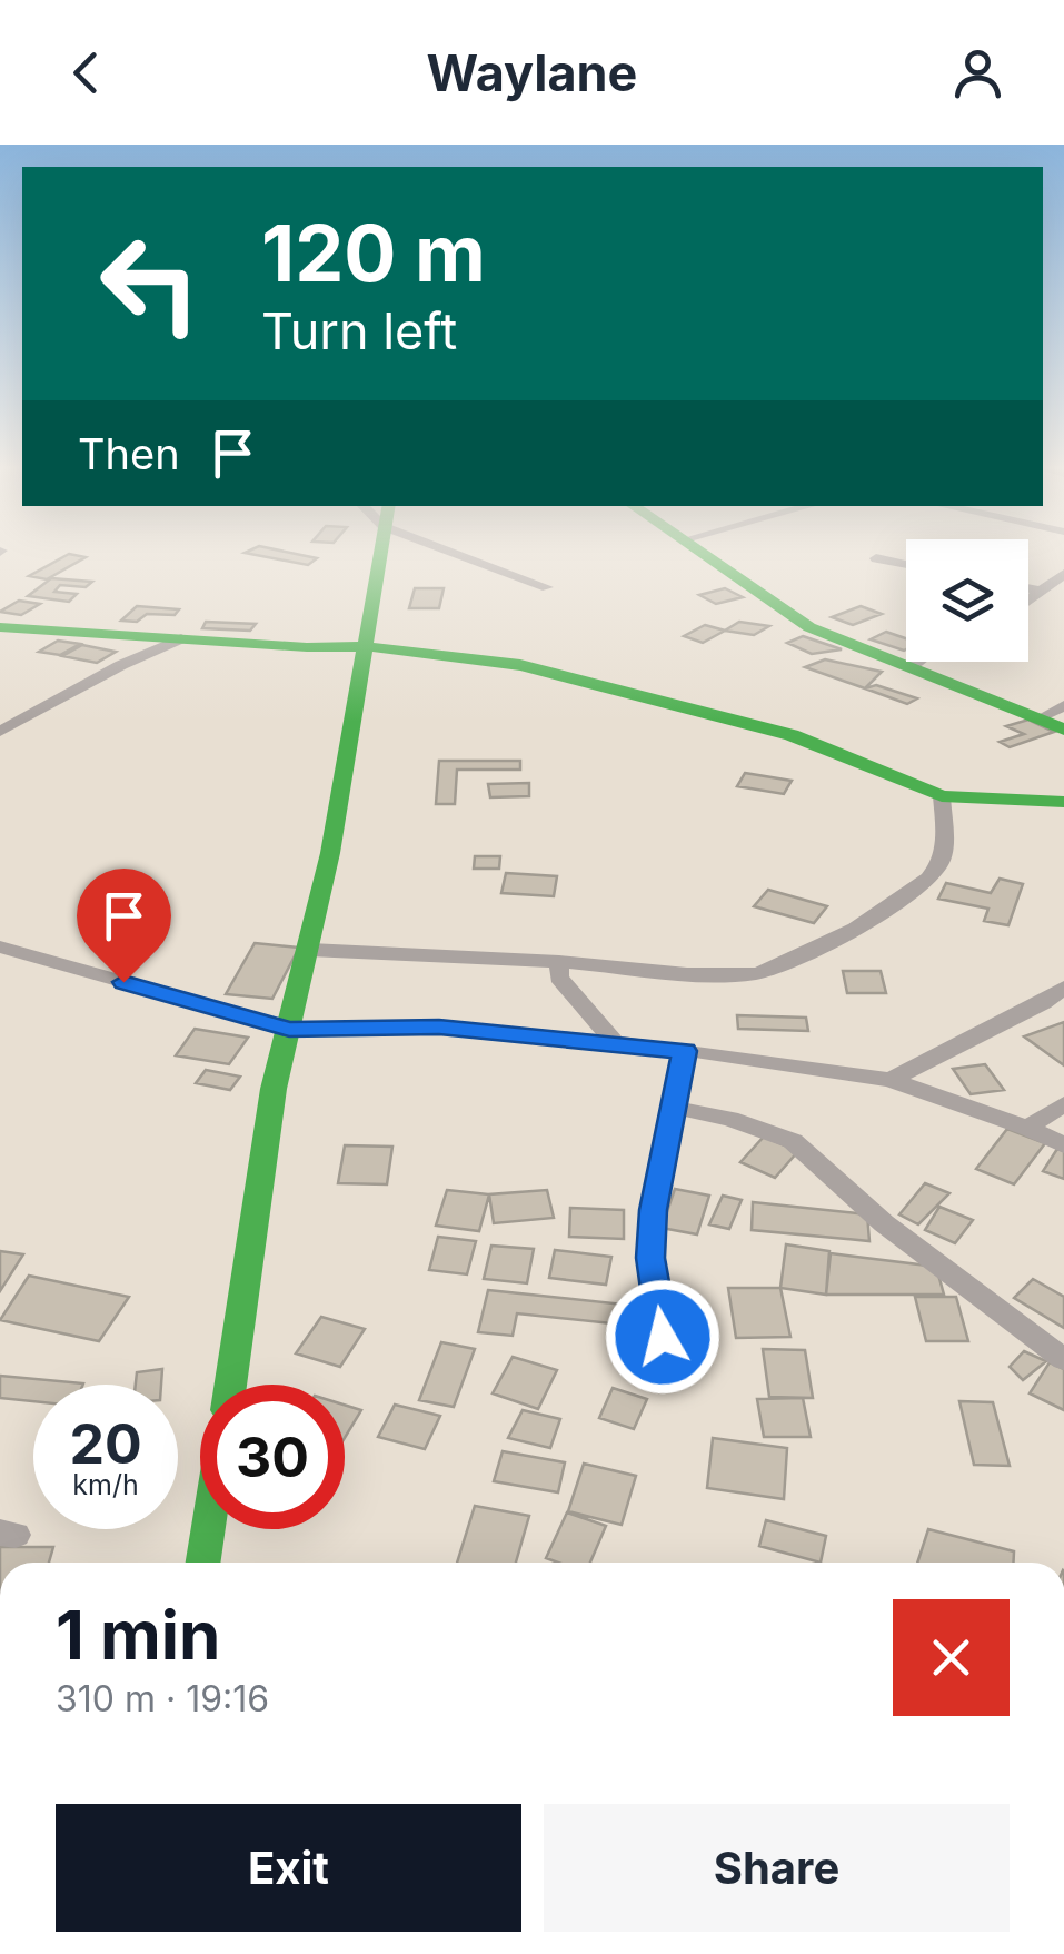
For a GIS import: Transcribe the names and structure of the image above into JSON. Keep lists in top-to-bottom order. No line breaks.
{"page":{"header":"Waylane","turn":["120 m","Turn left"],"then":"Then","speed":"20 km/h","limit":"30","heading":["1 min","310 m · 19:16"],"buttons":["Exit","Share"]}}
